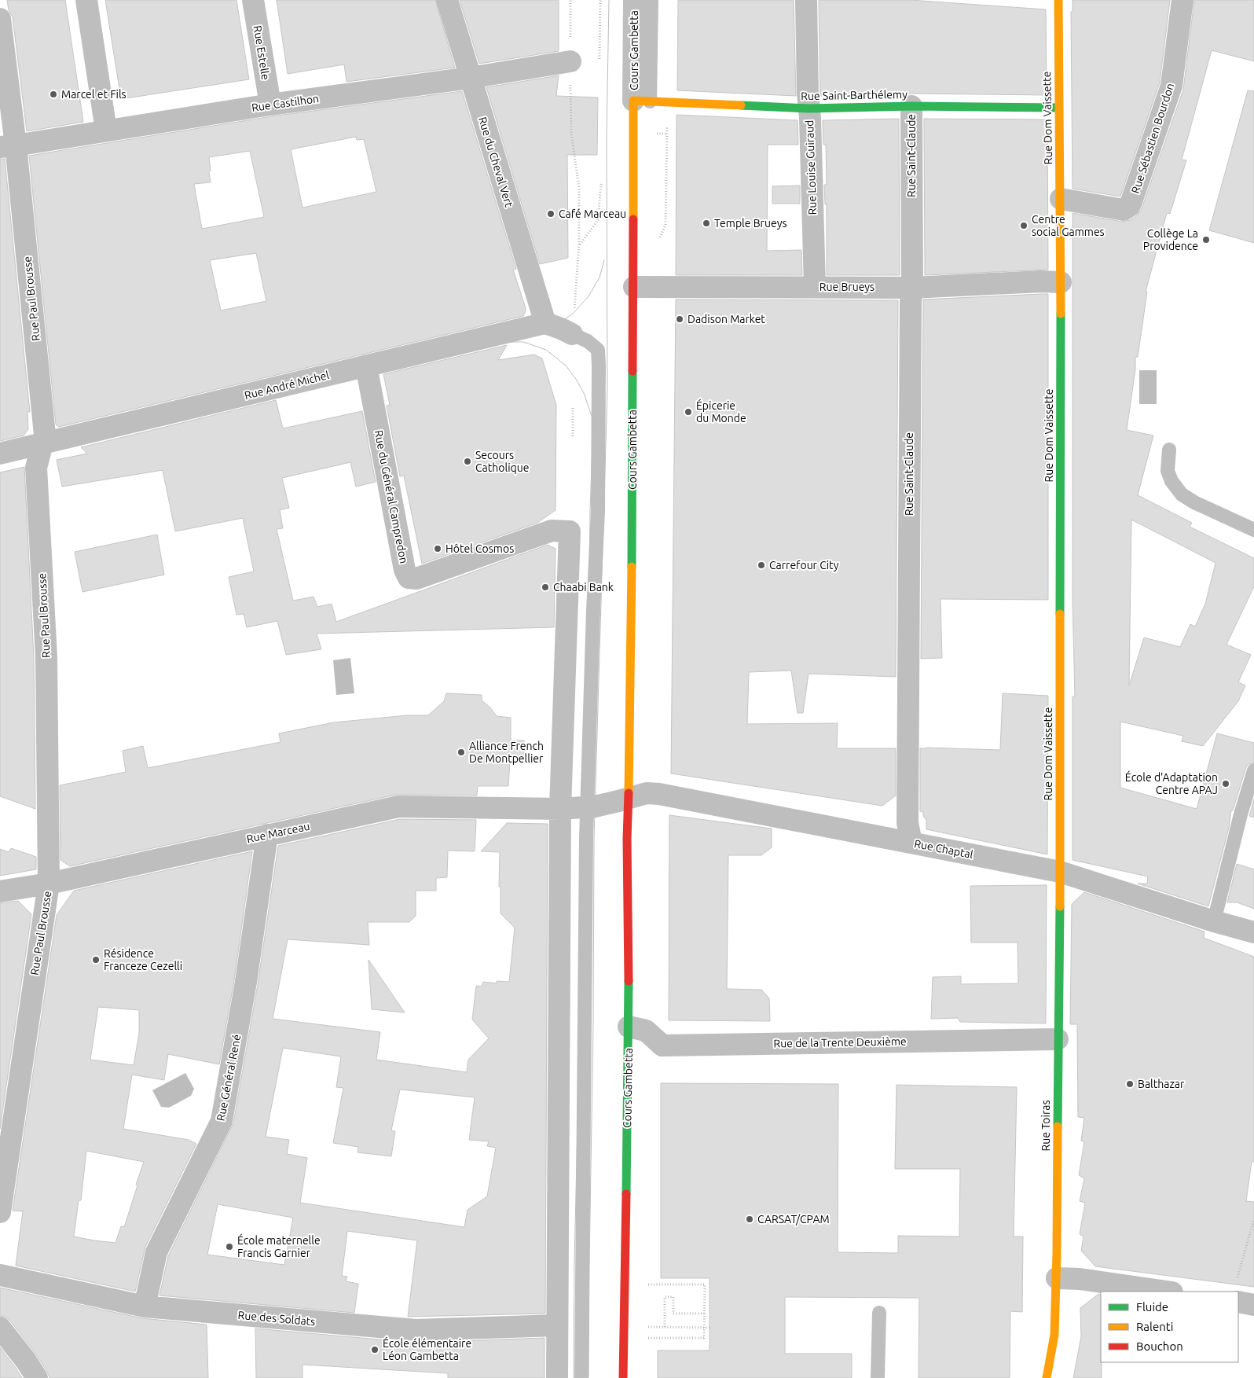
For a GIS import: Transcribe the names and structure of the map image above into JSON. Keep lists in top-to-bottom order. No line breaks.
{"streets":{"street":["Cours Gambetta","Rue Estelle","Rue Saint-Barthélemy","Rue Castilhon","Rue Dom Vaissette","Rue Sébastien Bourdon","Rue Saint-Claude","Rue du Cheval Vert","Rue Louise Guiraud","Rue Brueys","Rue Paul Brousse","Rue André Michel","Rue du Général Campredon","Rue Marceau","Rue Chaptal","Rue de la Trente Deuxième","Rue Général René","Rue Toiras","Rue des Soldats"]},"crossings":[["Cours Gambetta","Rue Saint-Barthélemy"],["Cours Gambetta","Rue Brueys"],["Cours Gambetta","Rue Chaptal"],["Cours Gambetta","Rue de la Trente Deuxième"],["Rue Estelle","Rue Castilhon"],["Rue Saint-Barthélemy","Rue Dom Vaissette"],["Rue Saint-Barthélemy","Rue Saint-Claude"],["Rue Saint-Barthélemy","Rue Louise Guiraud"],["Rue Castilhon","Rue du Cheval Vert"],["Rue Castilhon","Rue Paul Brousse"],["Rue Dom Vaissette","Rue Sébastien Bourdon"],["Rue Dom Vaissette","Rue Brueys"],["Rue Dom Vaissette","Rue Chaptal"],["Rue Dom Vaissette","Rue Toiras"],["Rue Saint-Claude","Rue Brueys"],["Rue Saint-Claude","Rue Chaptal"],["Rue du Cheval Vert","Rue André Michel"],["Rue Louise Guiraud","Rue Brueys"],["Rue Paul Brousse","Rue André Michel"],["Rue Paul Brousse","Rue Marceau"],["Rue André Michel","Rue du Général Campredon"],["Rue du Général Campredon","Rue Marceau"],["Rue Marceau","Rue Général René"],["Rue Chaptal","Rue Toiras"],["Rue de la Trente Deuxième","Rue Toiras"],["Rue Général René","Rue des Soldats"]],"places":["Marcel et Fils","Café Marceau","Temple Brueys","Centre social Gammes","Collège La Providence","Dadison Market","Épicerie du Monde","Secours Catholique","Hôtel Cosmos","Carrefour City","Chaabi Bank","Alliance French De Montpellier","École d'Adaptation Centre APAJ","Résidence Franceze Cezelli","Balthazar","CARSAT/CPAM","École maternelle Francis Garnier","École élémentaire Léon Gambetta"],"legend":["Fluide","Ralenti","Bouchon"]}
